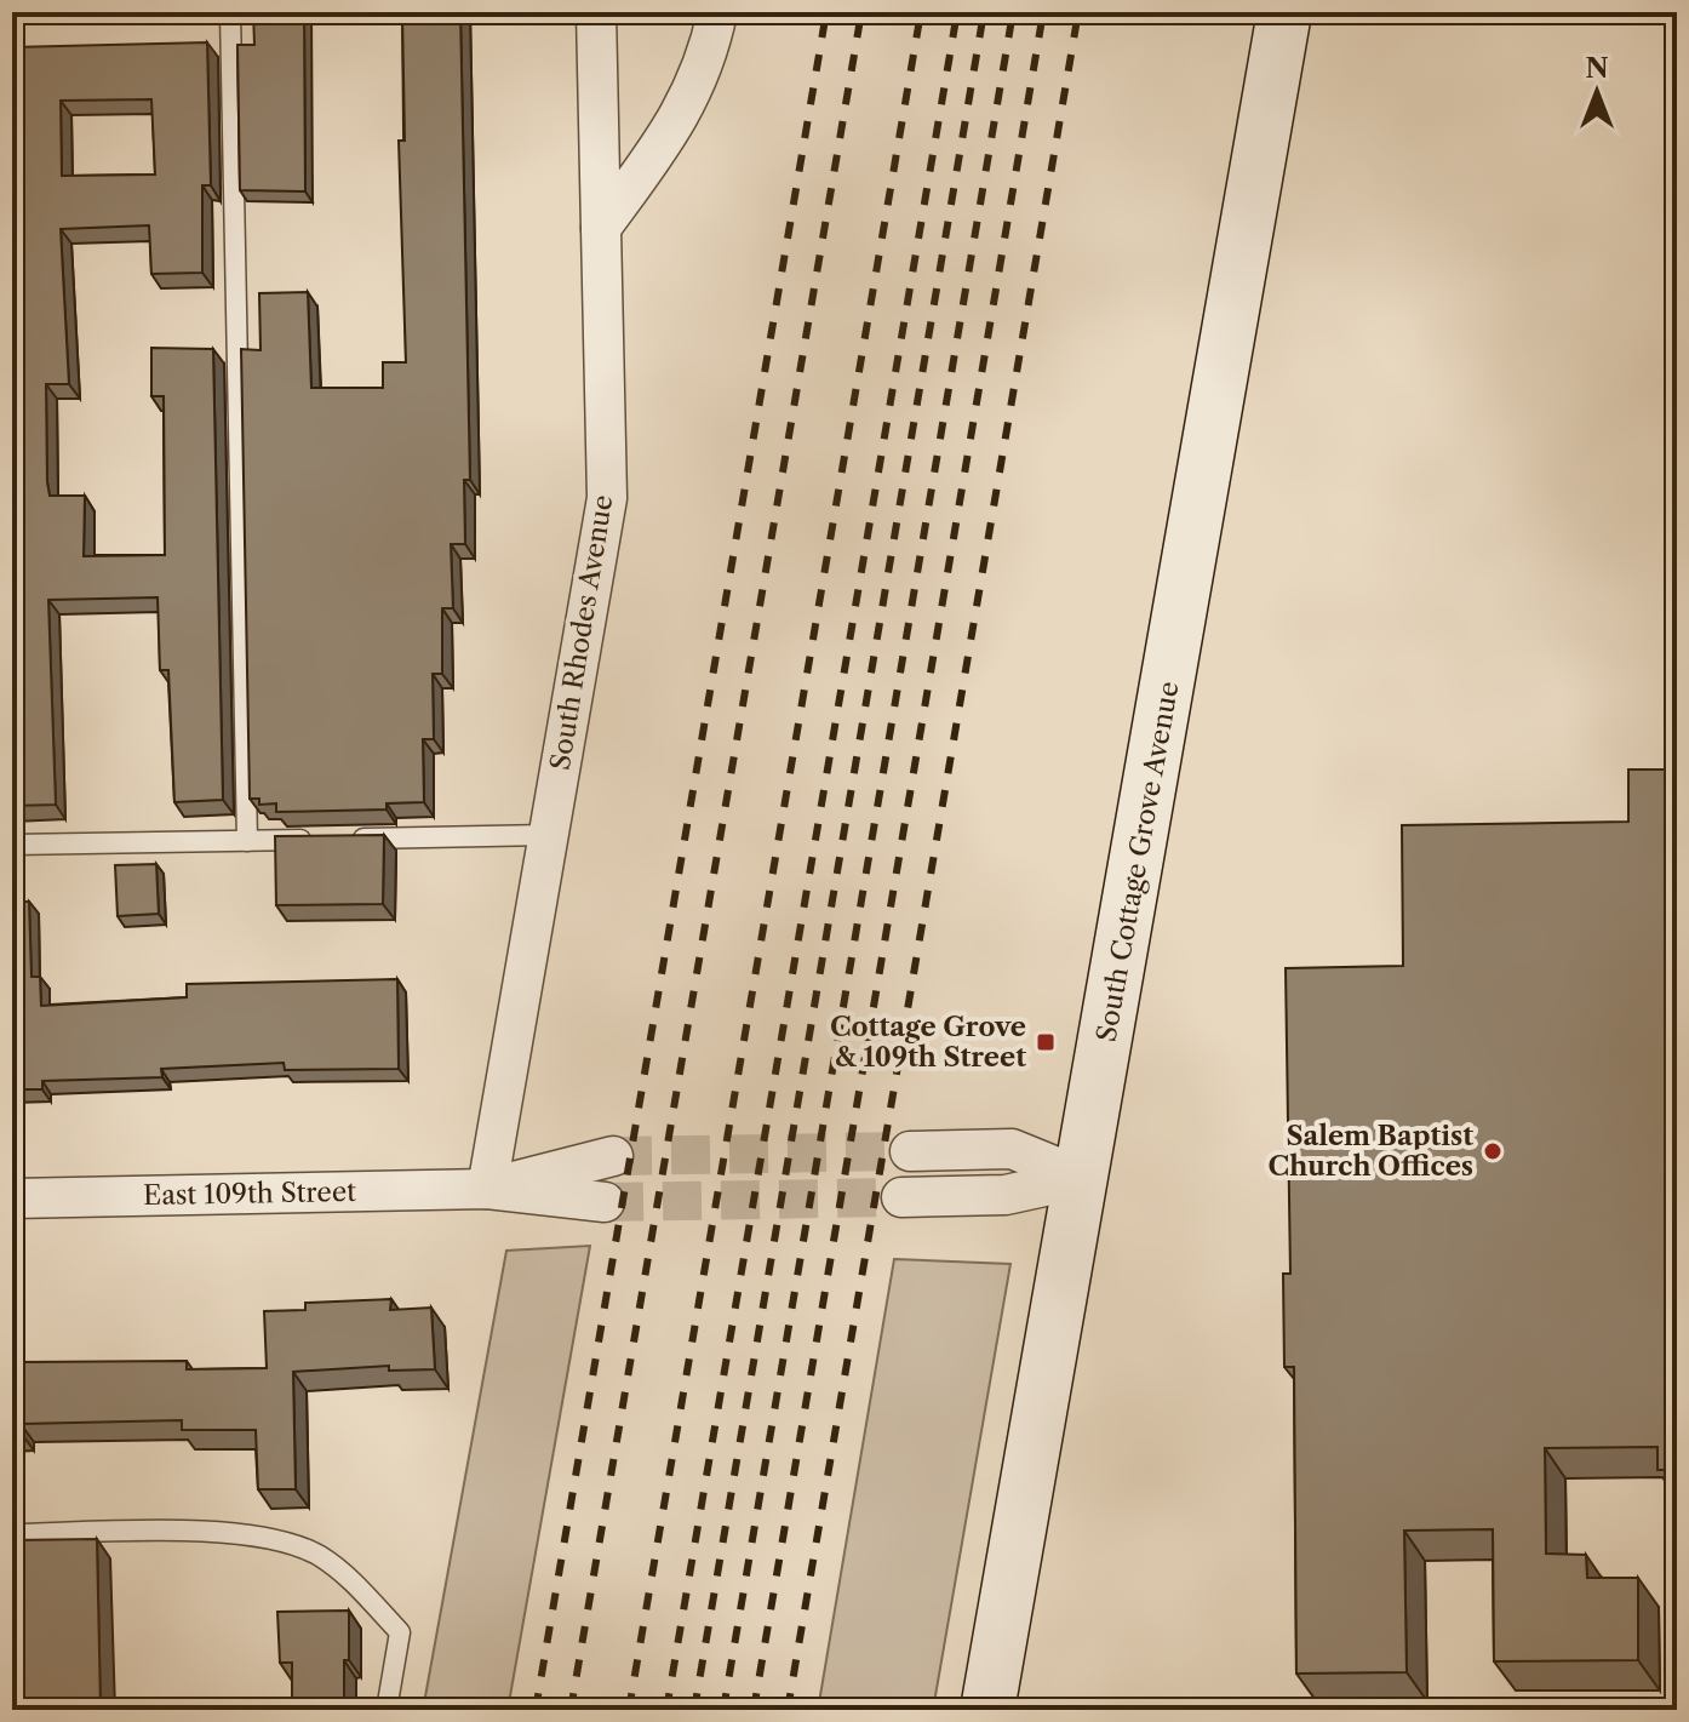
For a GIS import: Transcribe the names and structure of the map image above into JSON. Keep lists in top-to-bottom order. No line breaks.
{"streets":{"street":["South Rhodes Avenue","South Cottage Grove Avenue","East 109th Street"]},"crossings":[["South Rhodes Avenue","East 109th Street"]],"places":{"transit":["Cottage Grove & 109th Street"],"other":["Salem Baptist Church Offices"]},"north":"top"}
